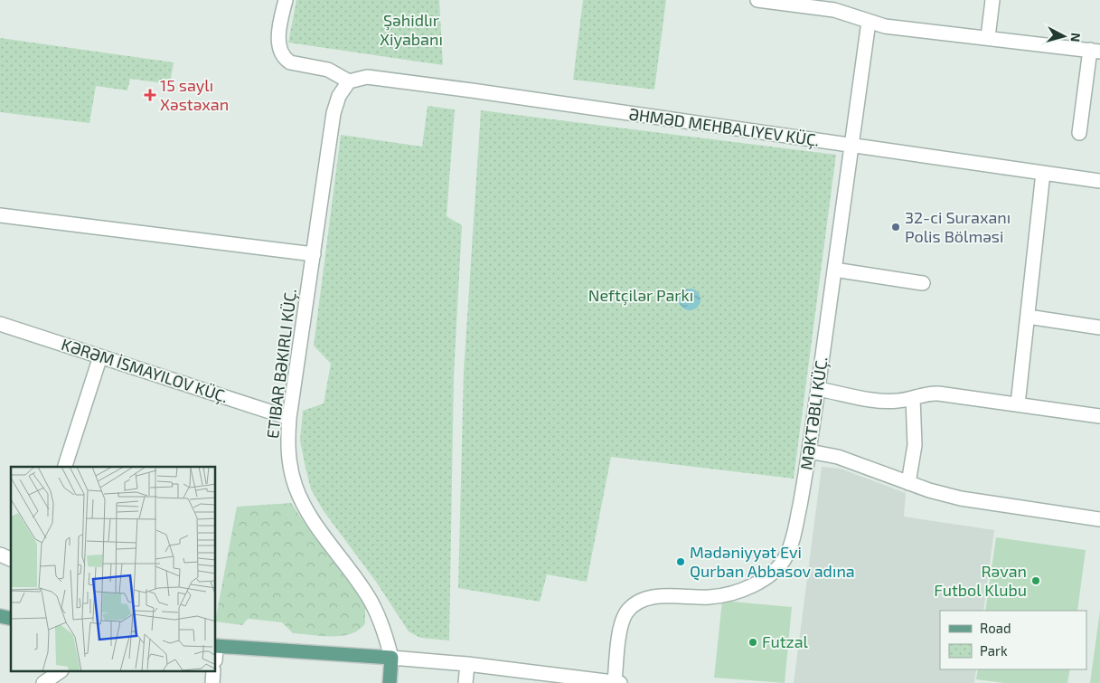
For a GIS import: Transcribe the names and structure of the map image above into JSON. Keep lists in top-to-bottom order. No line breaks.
{"streets":{"main road":["ETIBAR BƏKIRLI KÜÇ."],"street":["MƏKTƏBLI KÜÇ."]},"parks":["Şəhidlır Xiyabanı","Neftçilər Parkı"],"places":{"health":["15 saylı Xəstəxan"],"other":["32-ci Suraxanı Polis Bölməsi","Mədəniyyət Evi Qurban Abbasov adına","Rəvan Futbol Klubu","Futzal"]},"legend":["Road","Park"],"north":"right"}
